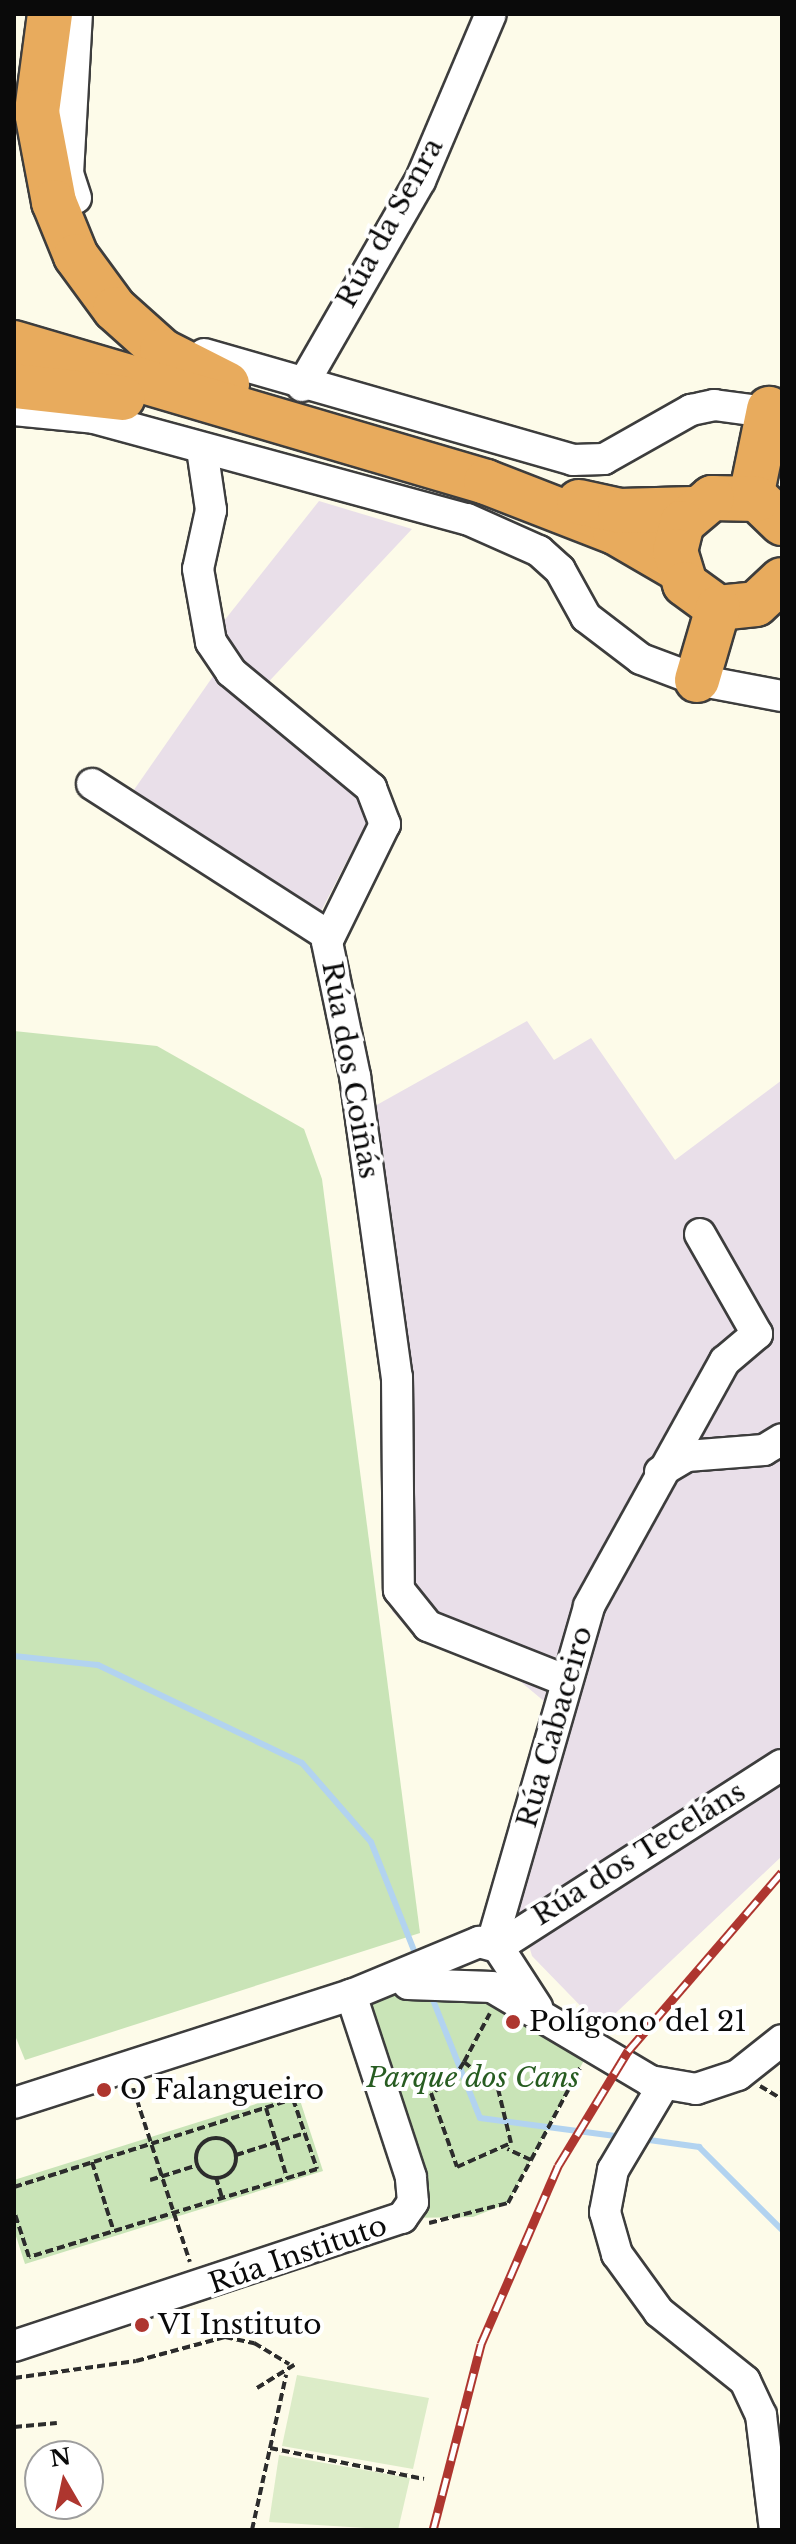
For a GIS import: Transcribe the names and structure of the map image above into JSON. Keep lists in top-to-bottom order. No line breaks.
{"streets":{"street":["Rúa da Senra","Rúa dos Coiñás","Rúa Cabaceiro","Rúa dos Teceláns","Rúa Instituto"]},"crossings":[["Rúa dos Coiñás","Rúa Cabaceiro"],["Rúa Cabaceiro","Rúa dos Teceláns"],["Rúa dos Teceláns","Rúa Instituto"]],"parks":["Parque dos Cans"],"places":["Polígono del 21","O Falangueiro","VI Instituto"],"north":"top"}
